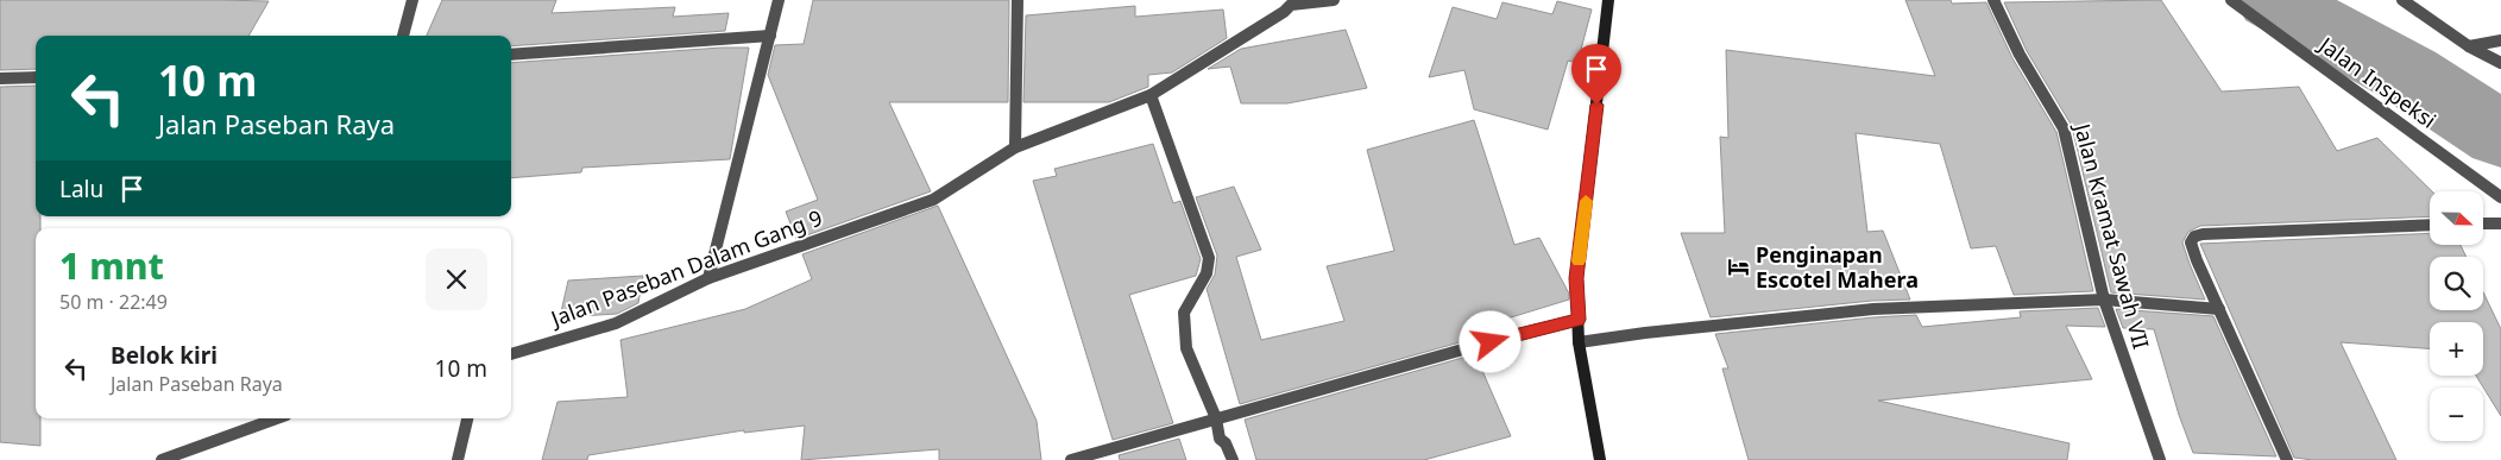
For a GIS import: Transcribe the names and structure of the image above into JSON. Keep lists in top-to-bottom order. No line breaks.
{"streets":{"street":["Jalan Inspeksi","Jalan Kramat Sawah VII","Jalan Paseban Dalam Gang 9"]},"places":{"hotel":["Penginapan Escotel Mahera"]},"north":"right","page":{"turn":["10 m","Jalan Paseban Raya"],"then":"Lalu","map_buttons":["+","−"],"heading":["1 mnt","50 m · 22:49"],"list":[{"name":"Belok kiri","note":"Jalan Paseban Raya","value":"10 m"}]}}
